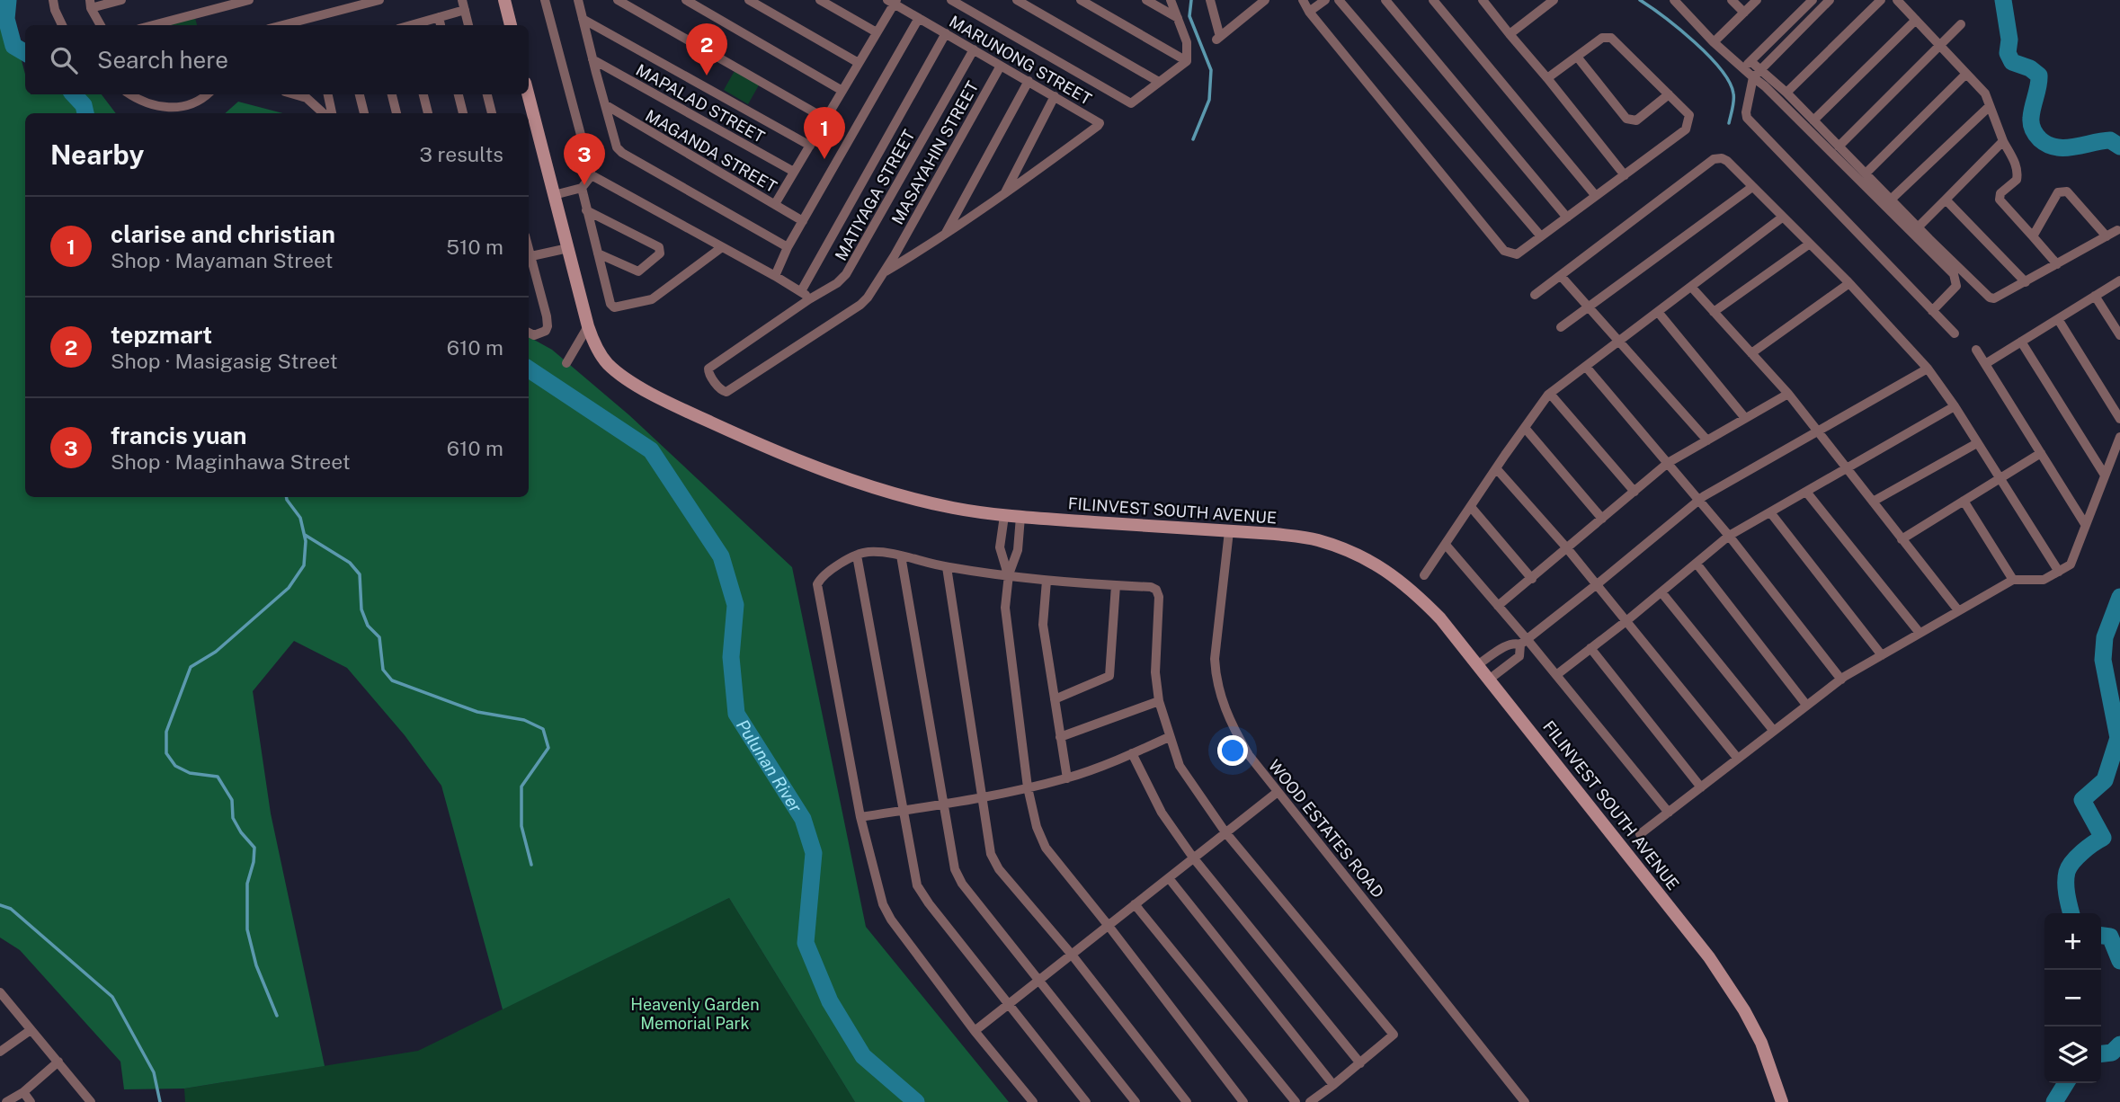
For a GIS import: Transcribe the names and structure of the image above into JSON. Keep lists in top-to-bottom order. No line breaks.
{"streets":{"street":["MARUNONG STREET","MAPALAD STREET","MAGANDA STREET","MASAYAHIN STREET","MATIYAGA STREET","FILINVEST SOUTH AVENUE","WOOD ESTATES ROAD"]},"crossings":[["MARUNONG STREET","MASAYAHIN STREET"],["MARUNONG STREET","MATIYAGA STREET"],["MASAYAHIN STREET","MATIYAGA STREET"],["FILINVEST SOUTH AVENUE","WOOD ESTATES ROAD"]],"water":["Pulunan River"],"parks":["Heavenly Garden Memorial Park"],"page":{"pins":["2","1","3"],"search":"Search here","heading":["Nearby","3 results"],"list":[{"mark":"1","name":"clarise and christian","note":"Shop · Mayaman Street","value":"510 m"},{"mark":"2","name":"tepzmart","note":"Shop · Masigasig Street","value":"610 m"},{"mark":"3","name":"francis yuan","note":"Shop · Maginhawa Street","value":"610 m"}],"map_buttons":["+","−"]}}
